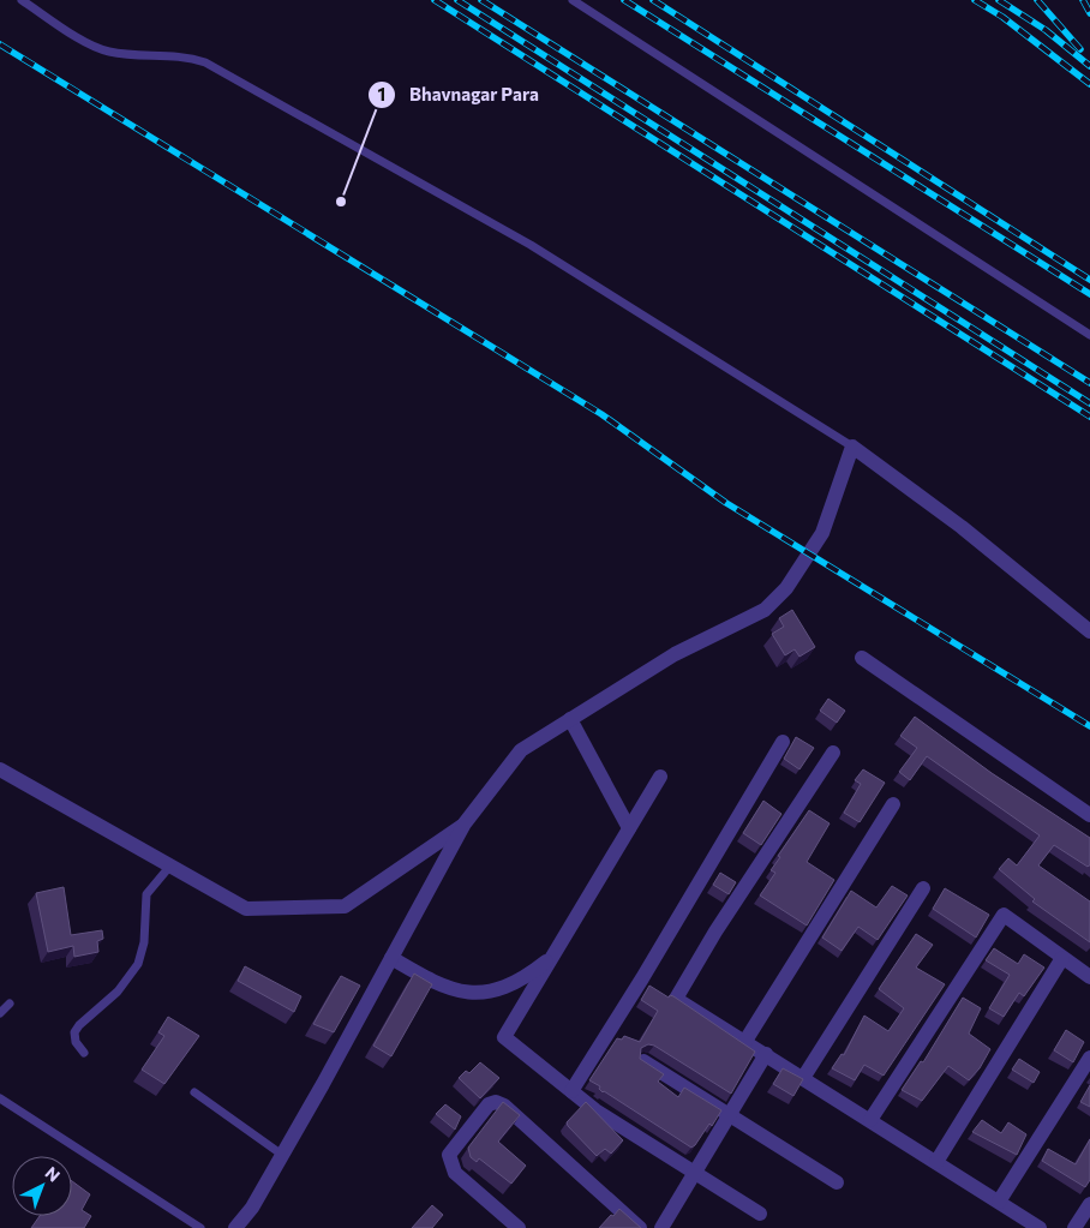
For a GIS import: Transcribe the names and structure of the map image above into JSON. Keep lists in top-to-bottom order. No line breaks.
{"places":["Bhavnagar Para"],"north":"top right"}
